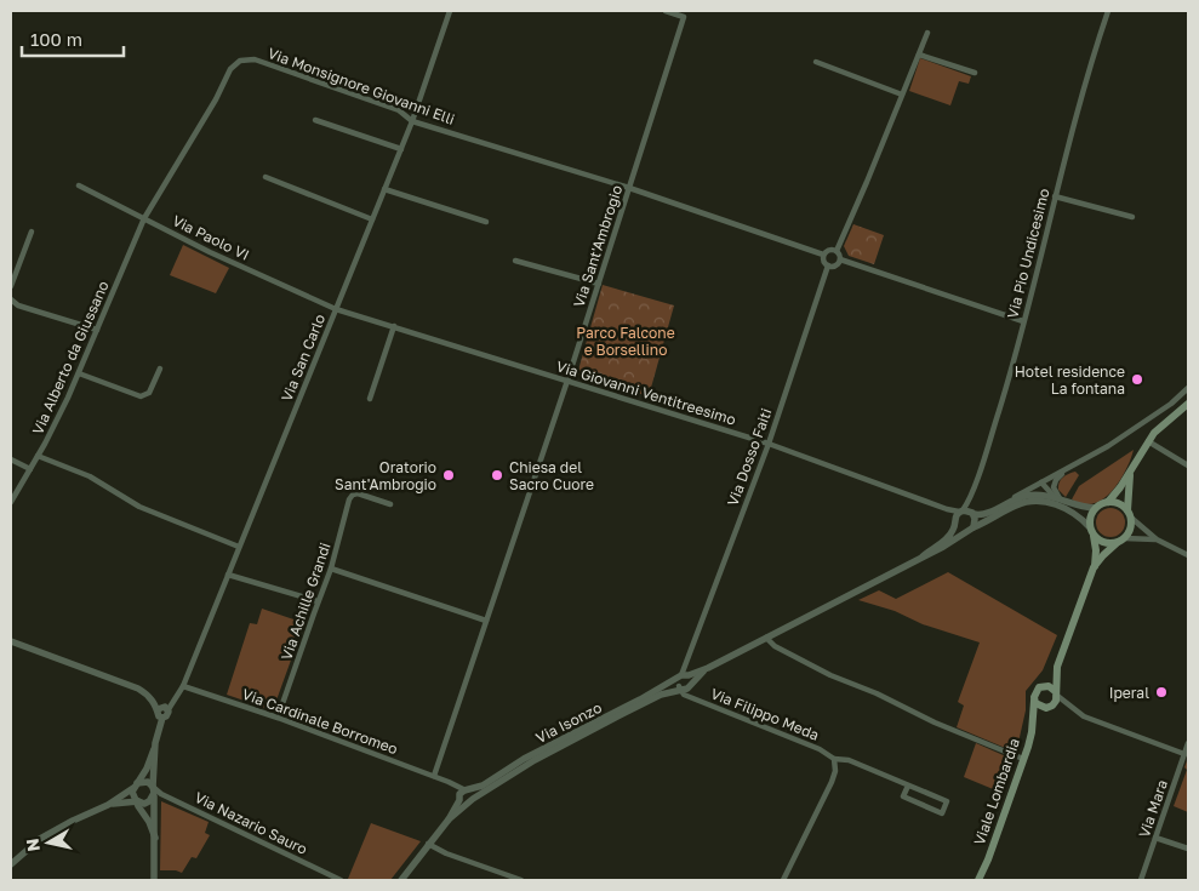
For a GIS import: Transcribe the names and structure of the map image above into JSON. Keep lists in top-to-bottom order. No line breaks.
{"streets":{"main road":["Viale Lombardia"],"street":["Via Monsignore Giovanni Elli","Via Paolo VI","Via Sant'Ambrogio","Via Pio Undicesimo","Via Alberto da Giussano","Via San Carlo","Via Giovanni Ventitreesimo","Via Dosso Faiti","Via Achille Grandi","Via Filippo Meda","Via Cardinale Borromeo","Via Isonzo","Via Mara","Via Nazario Sauro"]},"crossings":[["Via Monsignore Giovanni Elli","Via Paolo VI"],["Via Monsignore Giovanni Elli","Via Sant'Ambrogio"],["Via Monsignore Giovanni Elli","Via Alberto da Giussano"],["Via Monsignore Giovanni Elli","Via San Carlo"],["Via Monsignore Giovanni Elli","Via Dosso Faiti"],["Via Paolo VI","Via Alberto da Giussano"],["Via Paolo VI","Via San Carlo"],["Via Paolo VI","Via Giovanni Ventitreesimo"],["Via Sant'Ambrogio","Via Giovanni Ventitreesimo"],["Via Sant'Ambrogio","Via Cardinale Borromeo"],["Via Pio Undicesimo","Via Giovanni Ventitreesimo"],["Via San Carlo","Via Giovanni Ventitreesimo"],["Via San Carlo","Via Cardinale Borromeo"],["Via Giovanni Ventitreesimo","Via Dosso Faiti"],["Via Dosso Faiti","Via Isonzo"],["Via Achille Grandi","Via Cardinale Borromeo"],["Via Filippo Meda","Via Isonzo"],["Via Cardinale Borromeo","Via Isonzo"]],"parks":["Parco Falcone e Borsellino"],"places":["Hotel residence La fontana","Oratorio Sant'Ambrogio","Chiesa del Sacro Cuore","Iperal"],"scale_bar":"100 m","north":"left"}
